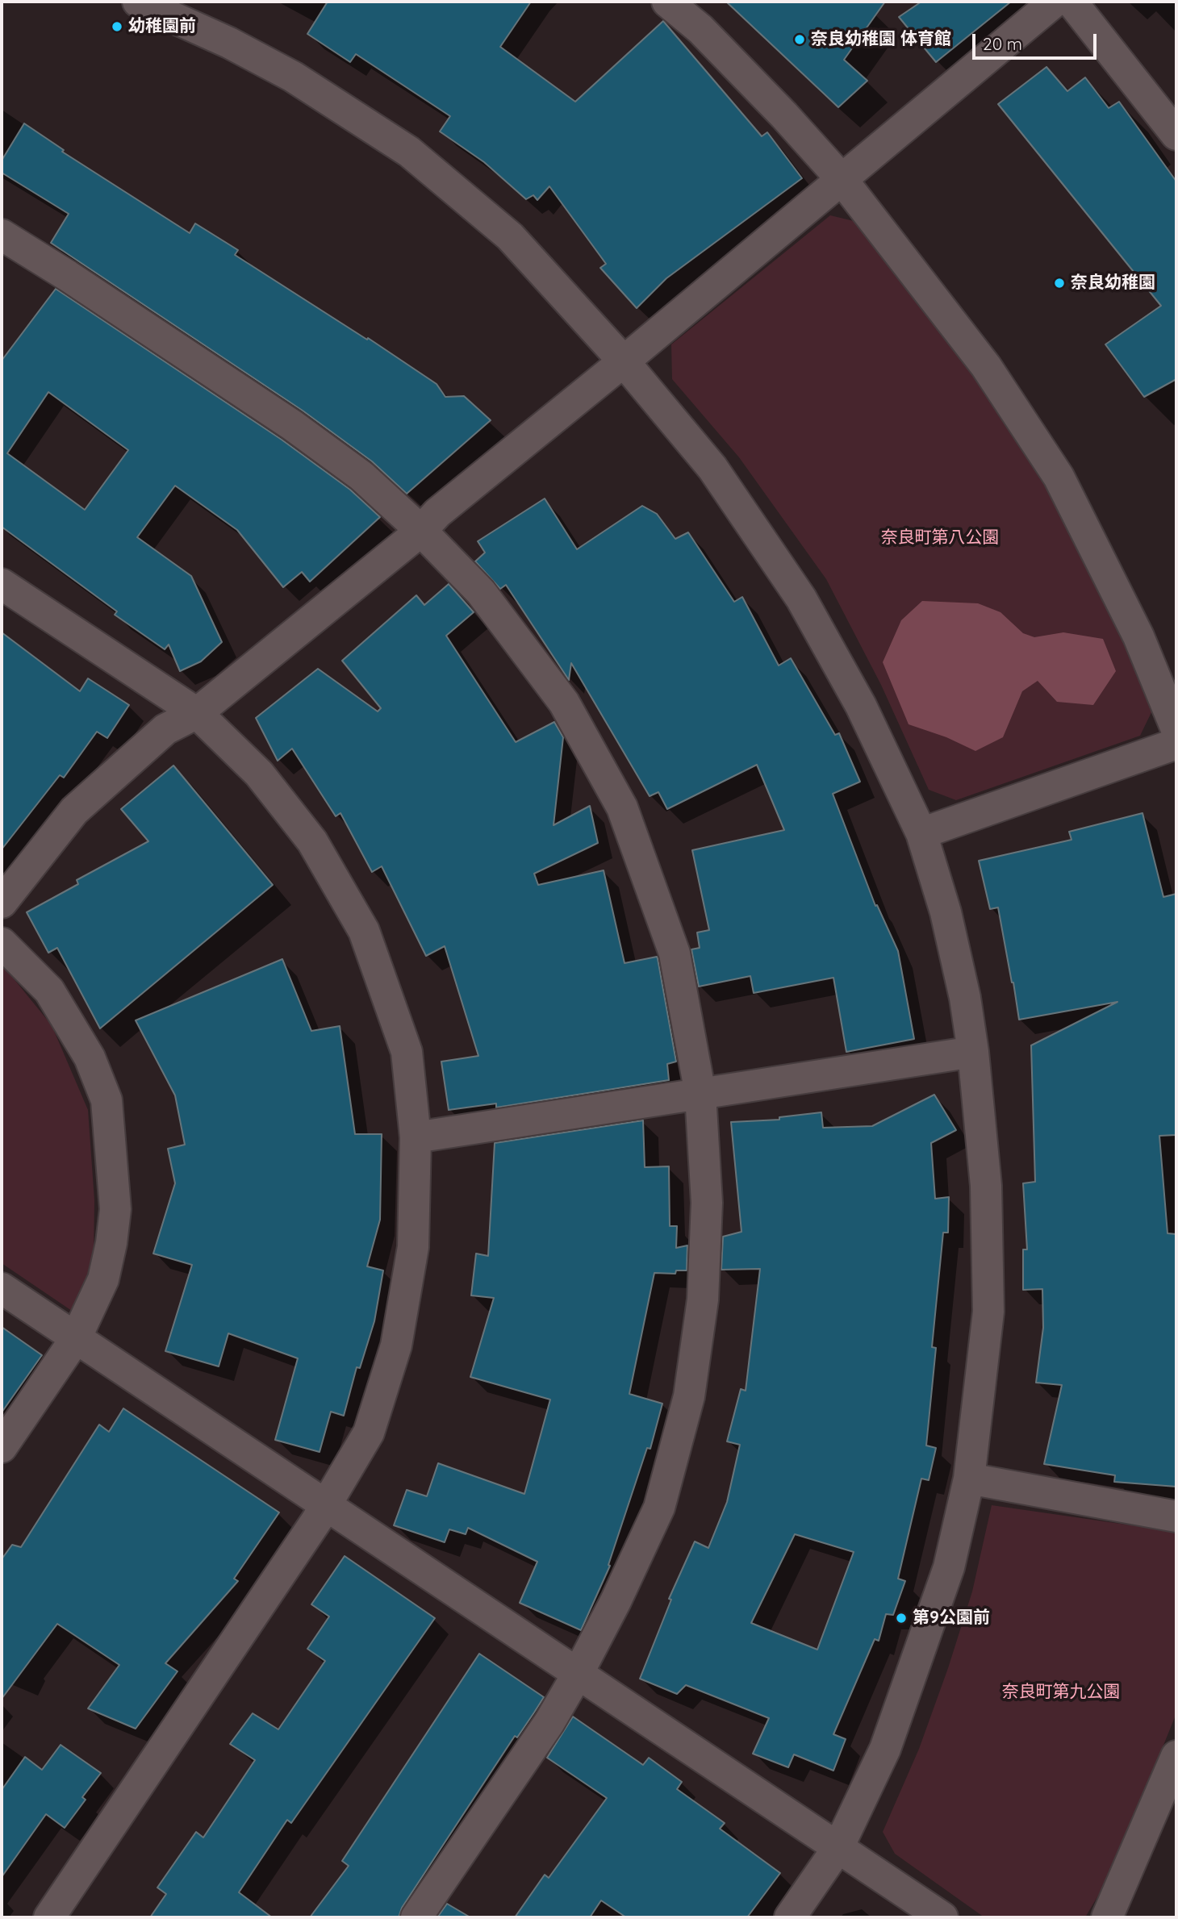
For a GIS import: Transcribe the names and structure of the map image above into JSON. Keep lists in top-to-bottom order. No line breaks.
{"parks":["奈良町第八公園","奈良町第九公園"],"places":["幼稚園前","奈良幼稚園 体育館","奈良幼稚園","第9公園前"],"scale_bar":"20 m"}
